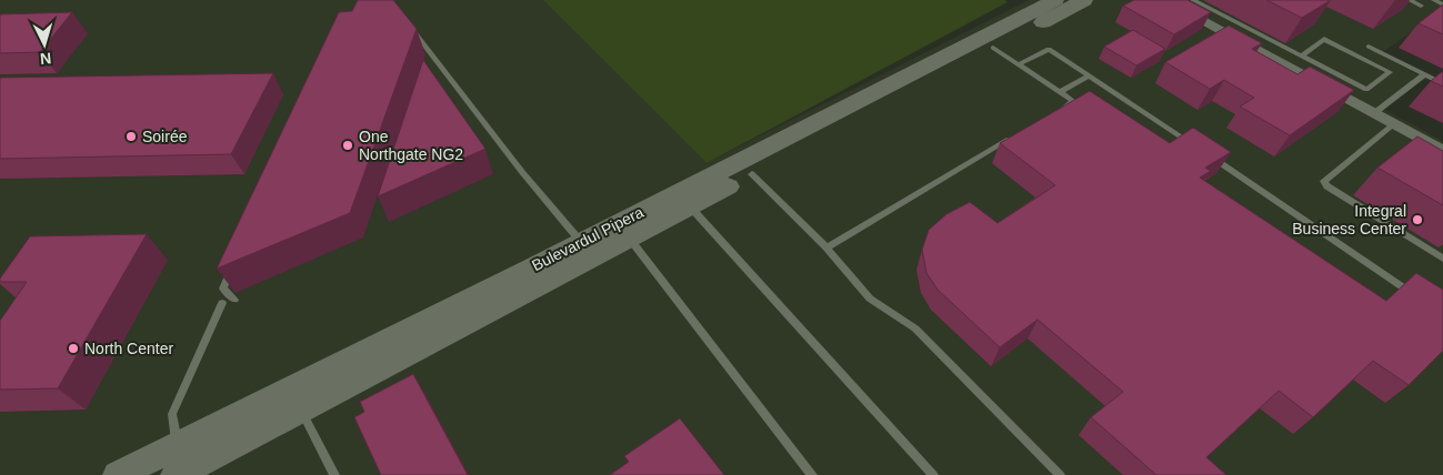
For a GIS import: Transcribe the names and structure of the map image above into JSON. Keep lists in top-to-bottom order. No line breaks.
{"streets":{"main road":["Bulevardul Pipera"]},"places":["Soirée","One Northgate NG2","Integral Business Center","North Center"],"north":"bottom"}
